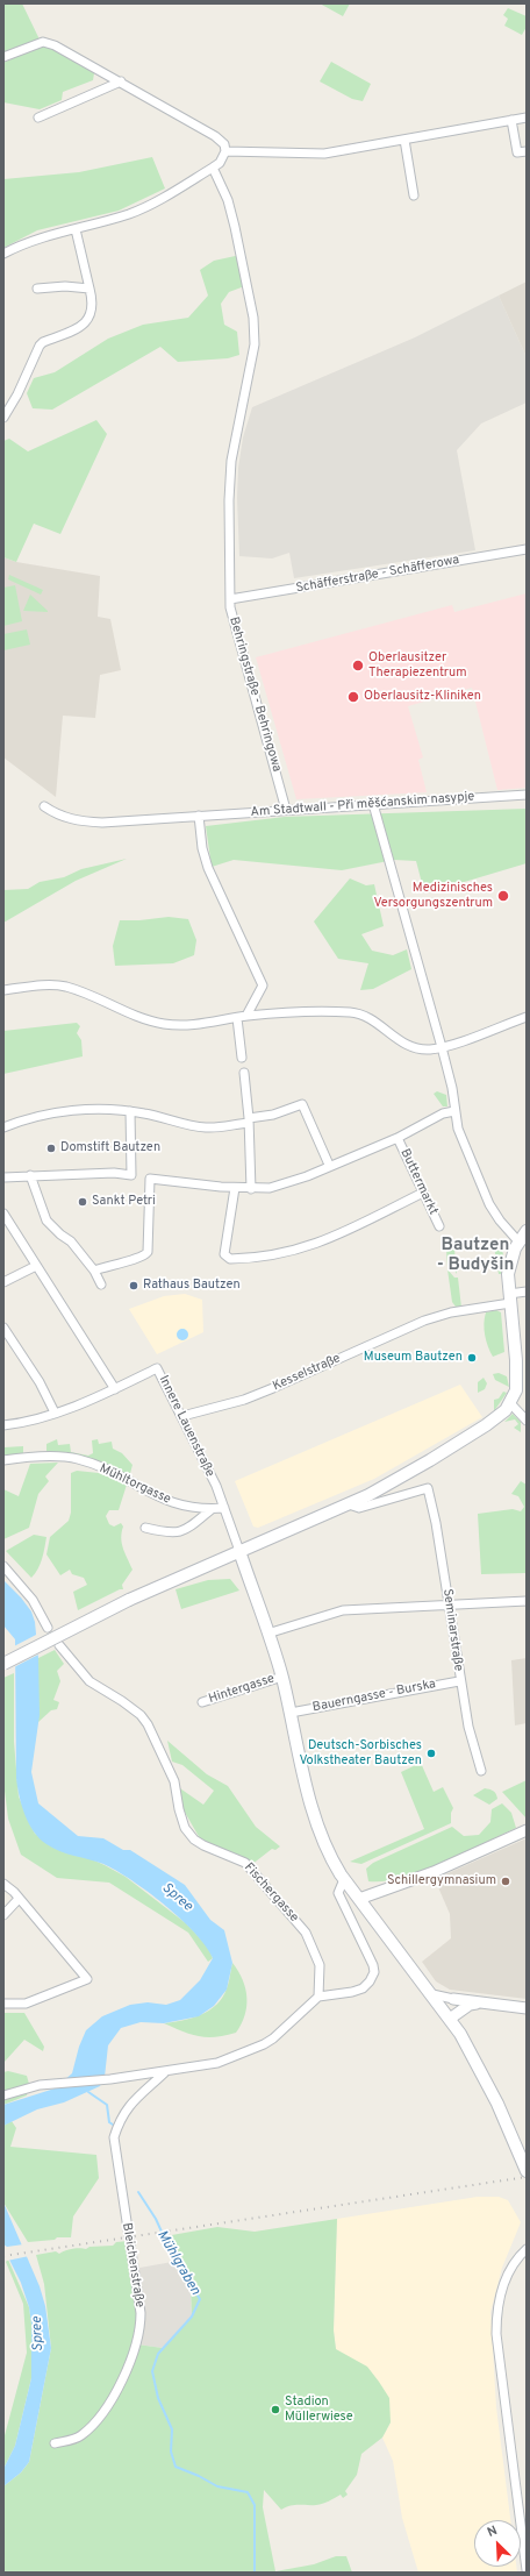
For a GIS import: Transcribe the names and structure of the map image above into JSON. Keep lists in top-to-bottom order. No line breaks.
{"streets":{"street":["Schäfferstraße - Schäfferowa","Behringstraße - Behringowa","Am Stadtwall - Při měšćanskim nasypje","Buttermarkt","Kesselstraße","Innere Lauenstraße","Mühltorgasse","Seminarstraße","Hintergasse","Bauerngasse - Burska","Fischergasse","Bleichenstraße"]},"crossings":[["Schäfferstraße - Schäfferowa","Behringstraße - Behringowa"],["Behringstraße - Behringowa","Am Stadtwall - Při měšćanskim nasypje"],["Kesselstraße","Innere Lauenstraße"],["Innere Lauenstraße","Mühltorgasse"],["Seminarstraße","Bauerngasse - Burska"]],"districts":["Bautzen - Budyšin"],"water":["Spree","Mühlgraben"],"places":["Oberlausitzer Therapiezentrum","Oberlausitz-Kliniken","Medizinisches Versorgungszentrum","Domstift Bautzen","Sankt Petri","Rathaus Bautzen","Museum Bautzen","Deutsch-Sorbisches Volkstheater Bautzen","Schillergymnasium","Stadion Müllerwiese"],"north":"top left"}
